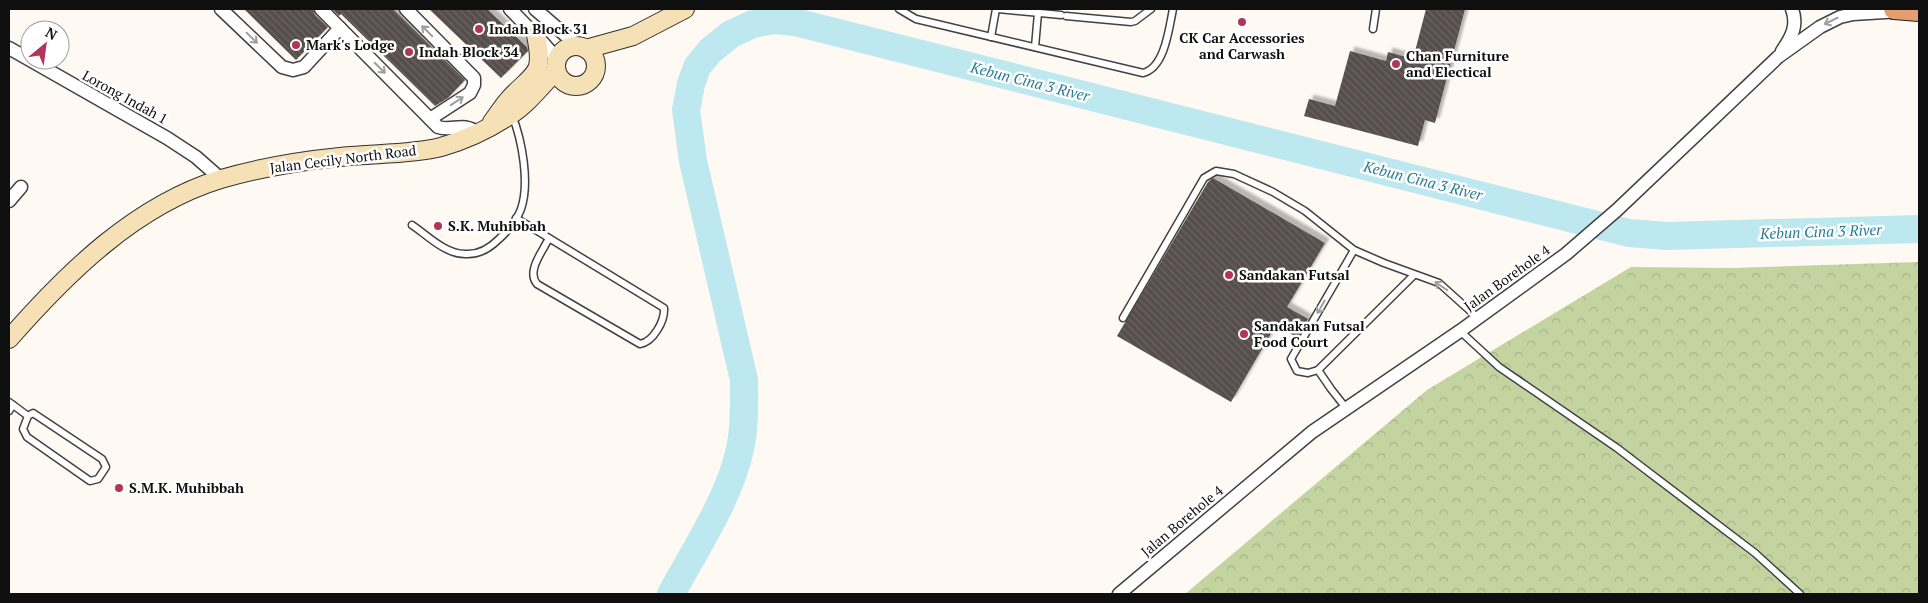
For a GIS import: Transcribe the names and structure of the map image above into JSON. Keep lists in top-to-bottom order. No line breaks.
{"streets":{"main road":["Jalan Cecily North Road"],"street":["Lorong Indah 1","Jalan Borehole 4"]},"crossings":[["Lorong Indah 1","Jalan Cecily North Road"]],"water":["Kebun Cina 3 River"],"places":["CK Car Accessories and Carwash","Indah Block 31","Mark's Lodge","Indah Block 34","Chan Furniture and Electical","S.K. Muhibbah","Sandakan Futsal","Sandakan Futsal Food Court","S.M.K. Muhibbah"],"north":"top right"}
